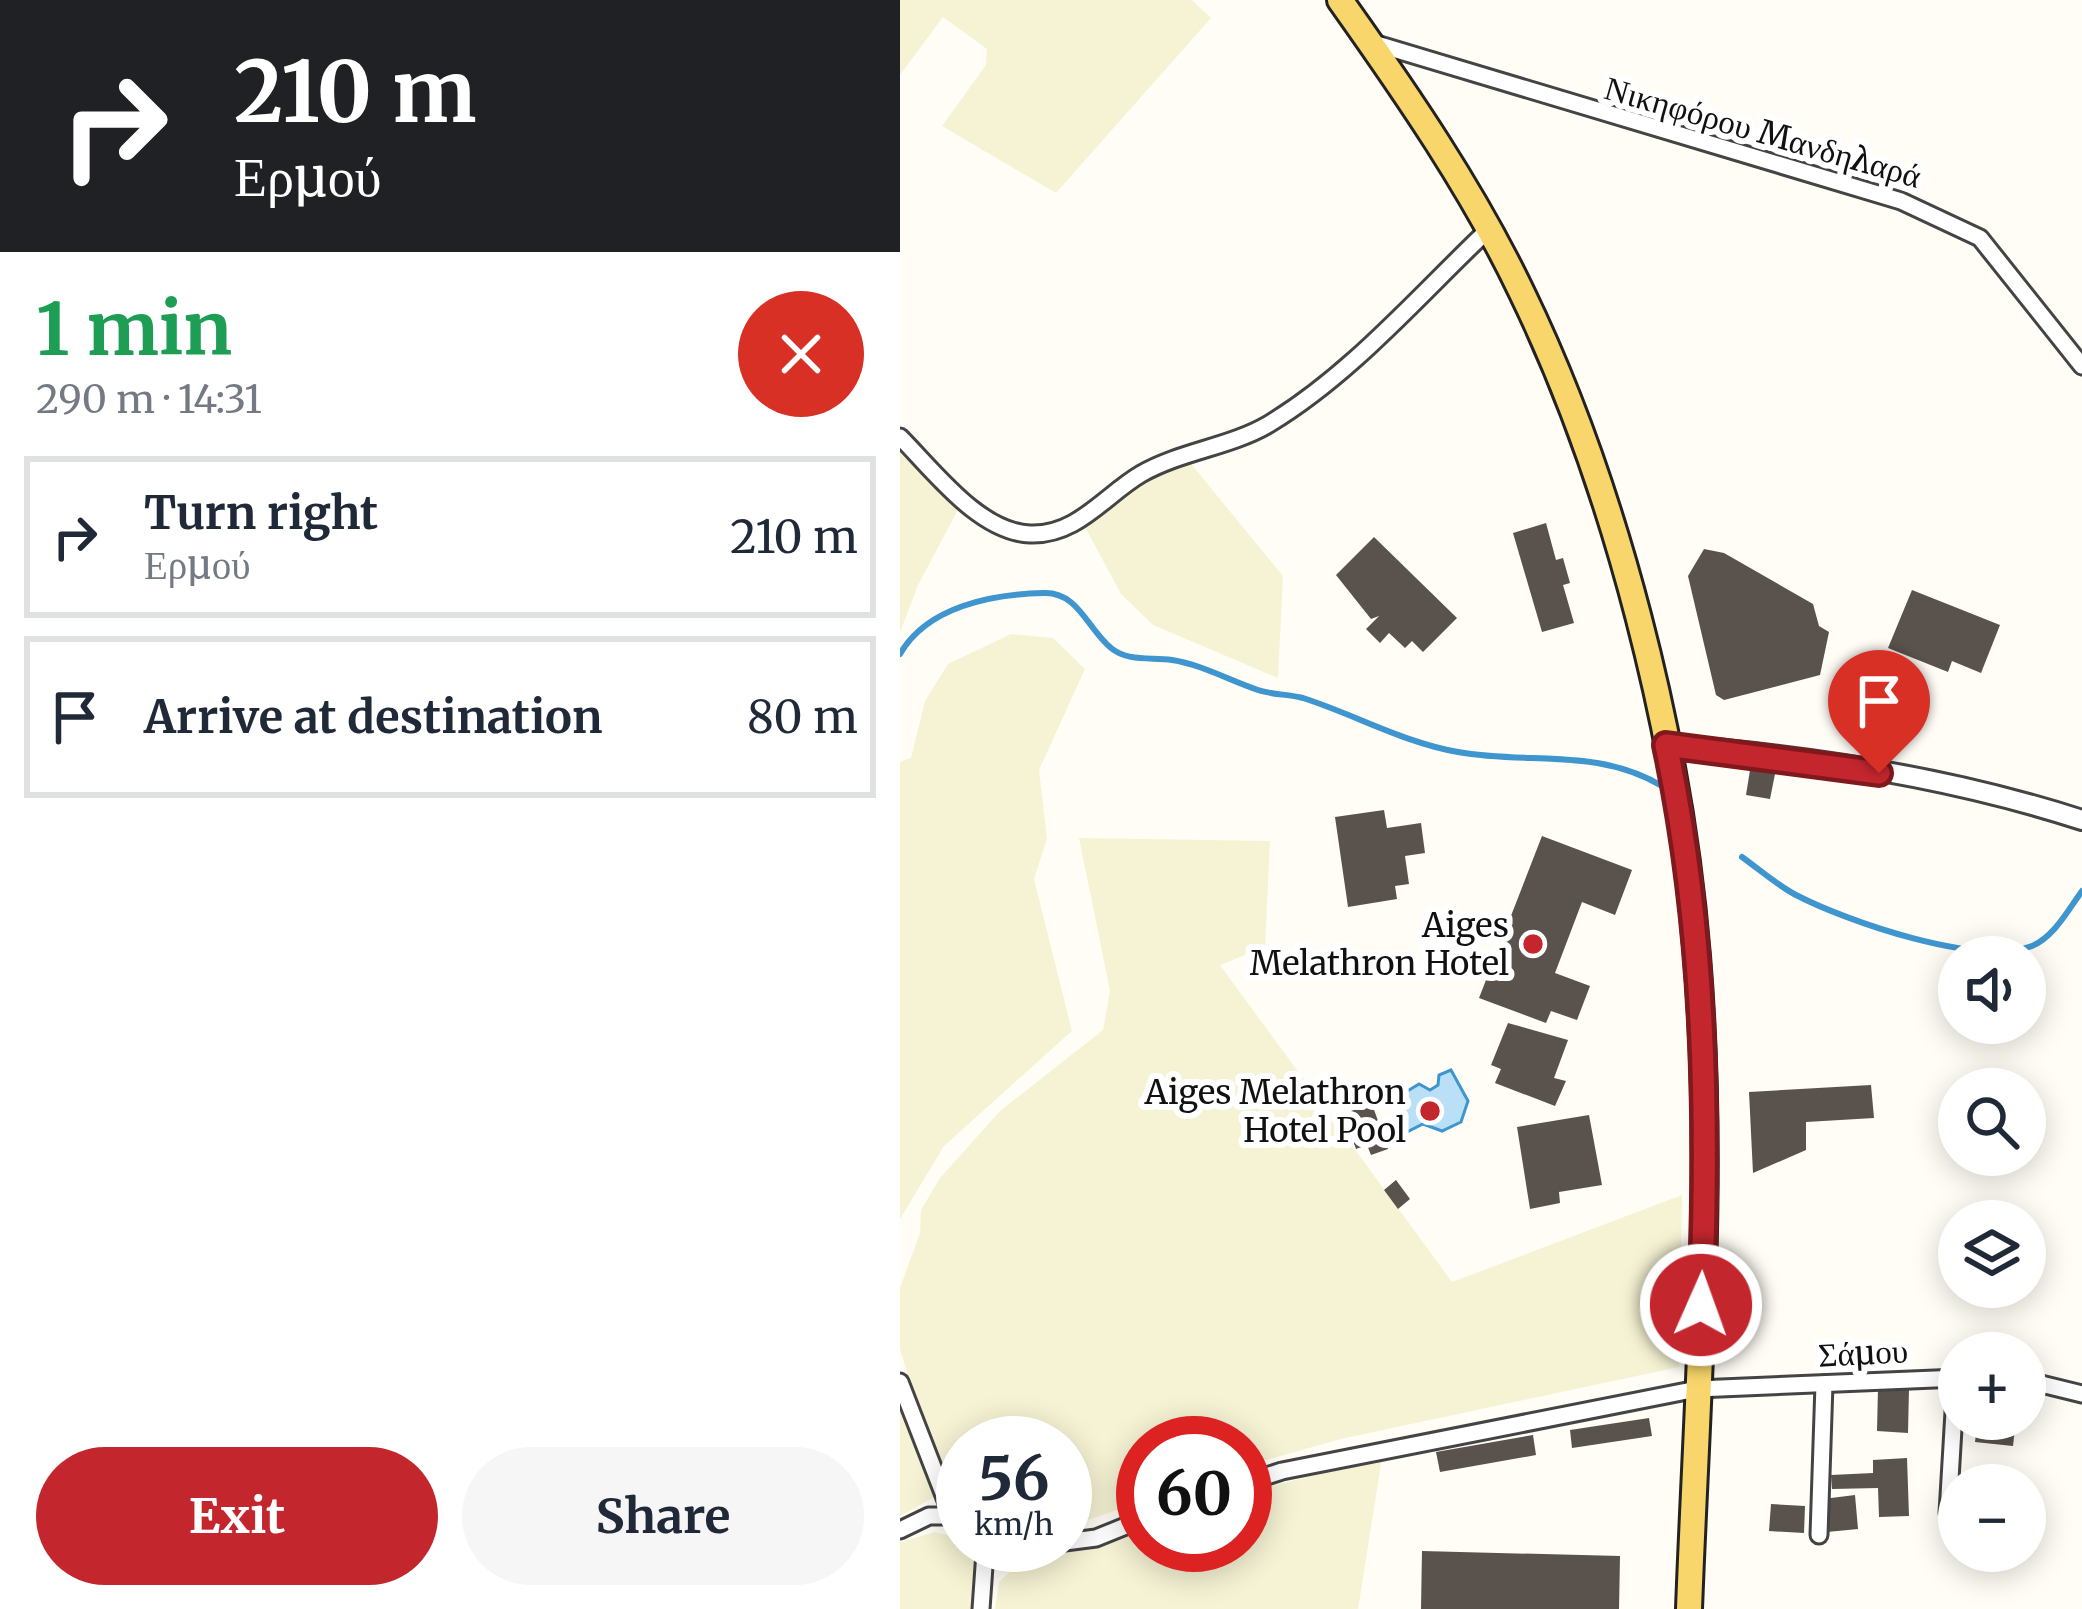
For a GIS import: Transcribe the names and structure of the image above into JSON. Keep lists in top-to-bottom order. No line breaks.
{"streets":{"street":["Νικηφόρου Μανδηλαρά","Σάμου"]},"places":["Aiges Melathron Hotel","Aiges Melathron Hotel Pool"],"page":{"turn":["210 m","Ερμού"],"heading":["1 min","290 m · 14:31"],"list":[{"name":"Turn right","note":"Ερμού","value":"210 m"},{"name":"Arrive at destination","value":"80 m"}],"map_buttons":["+","−"],"speed":"56 km/h","limit":"60","buttons":["Exit","Share"]}}
